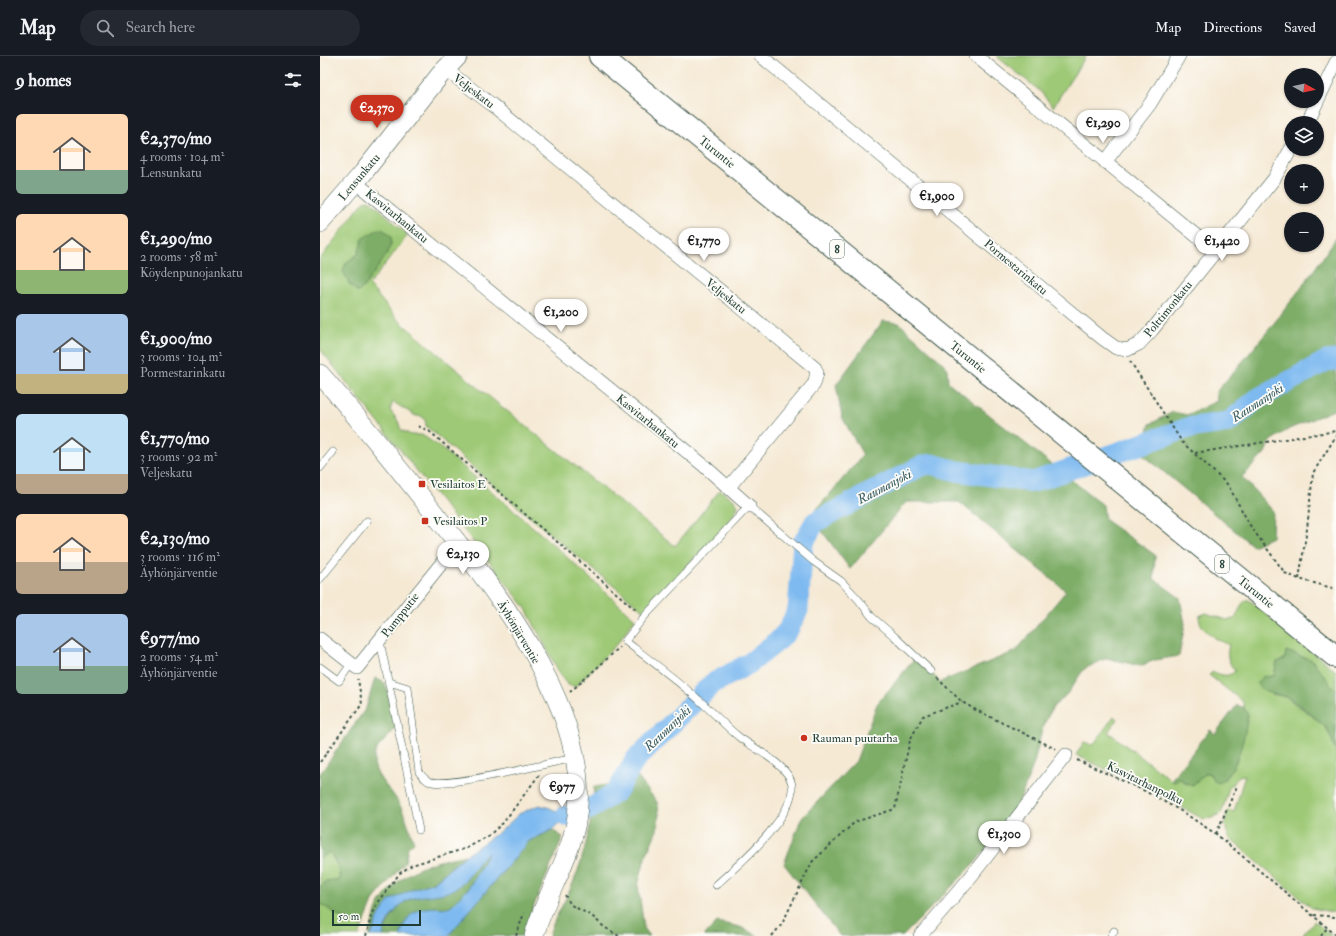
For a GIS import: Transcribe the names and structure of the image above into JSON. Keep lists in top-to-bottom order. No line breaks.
{"streets":{"highway":["Turuntie","8"],"main road":["Lensunkatu","Äyhönjärventie"],"street":["Veljeskatu","Kasvitarhankatu","Pormestarinkatu","Polttimonkatu","Pumpputie"],"path":["Kasvitarhanpolku"]},"crossings":[["Veljeskatu","Lensunkatu"],["Veljeskatu","Kasvitarhankatu"],["Lensunkatu","Kasvitarhankatu"],["Kasvitarhankatu","Kasvitarhanpolku"],["Pormestarinkatu","Polttimonkatu"],["Pumpputie","Äyhönjärventie"]],"water":["Raumanjoki"],"places":{"transit":["Vesilaitos E","Vesilaitos P"],"other":["Rauman puutarha"]},"scale_bar":"50 m","north":"right","page":{"header":"Map","search":"Search here","nav":["Map","Directions","Saved"],"heading":"9 homes","map_buttons":["+","−"],"price":["€2,370","€1,290","€1,900","€1,770","€1,420","€1,200","€2,130","€977","€1,300"],"list":[{"name":"€2,370/mo","note":"4 rooms · 104 m² · Lensunkatu"},{"name":"€1,290/mo","note":"2 rooms · 58 m² · Köydenpunojankatu"},{"name":"€1,900/mo","note":"3 rooms · 104 m² · Pormestarinkatu"},{"name":"€1,770/mo","note":"3 rooms · 92 m² · Veljeskatu"},{"name":"€2,130/mo","note":"3 rooms · 116 m² · Äyhönjärventie"},{"name":"€977/mo","note":"2 rooms · 54 m² · Äyhönjärventie"}],"scale":"50 m"}}
